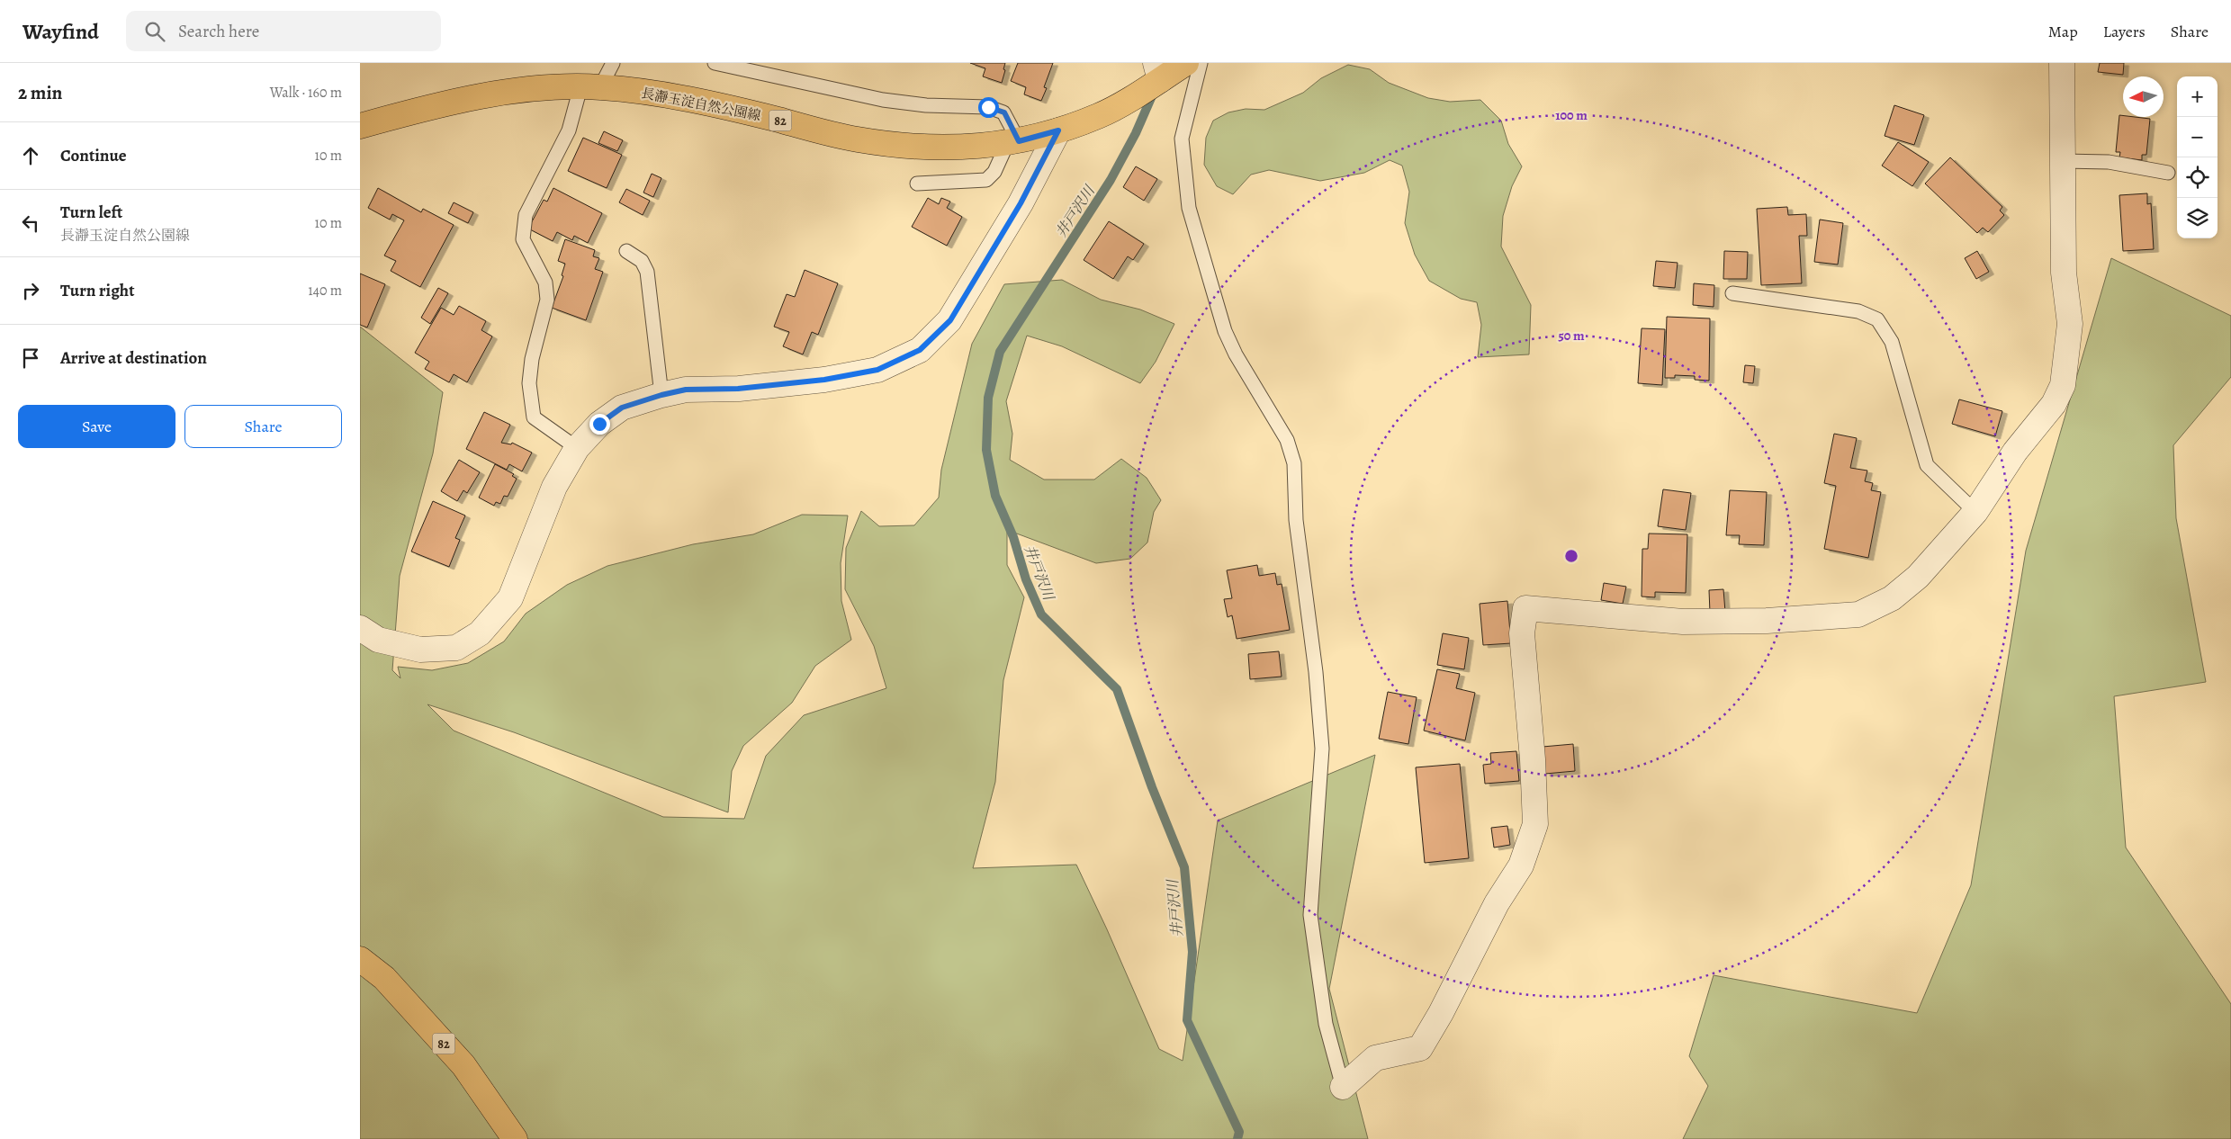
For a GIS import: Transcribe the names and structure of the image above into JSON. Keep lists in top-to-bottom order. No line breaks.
{"streets":{"main road":["長瀞玉淀自然公園線","82"]},"water":["井戸沢川"],"north":"left","page":{"header":"Wayfind","search":"Search here","nav":["Map","Layers","Share"],"heading":["2 min","Walk · 160 m"],"map_buttons":["+","−"],"list":[["Continue","10 m"],["Turn left","長瀞玉淀自然公園線","10 m"],["Turn right","140 m"],"Arrive at destination"],"buttons":["Save","Share"]},"rings":["100 m","50 m"]}
